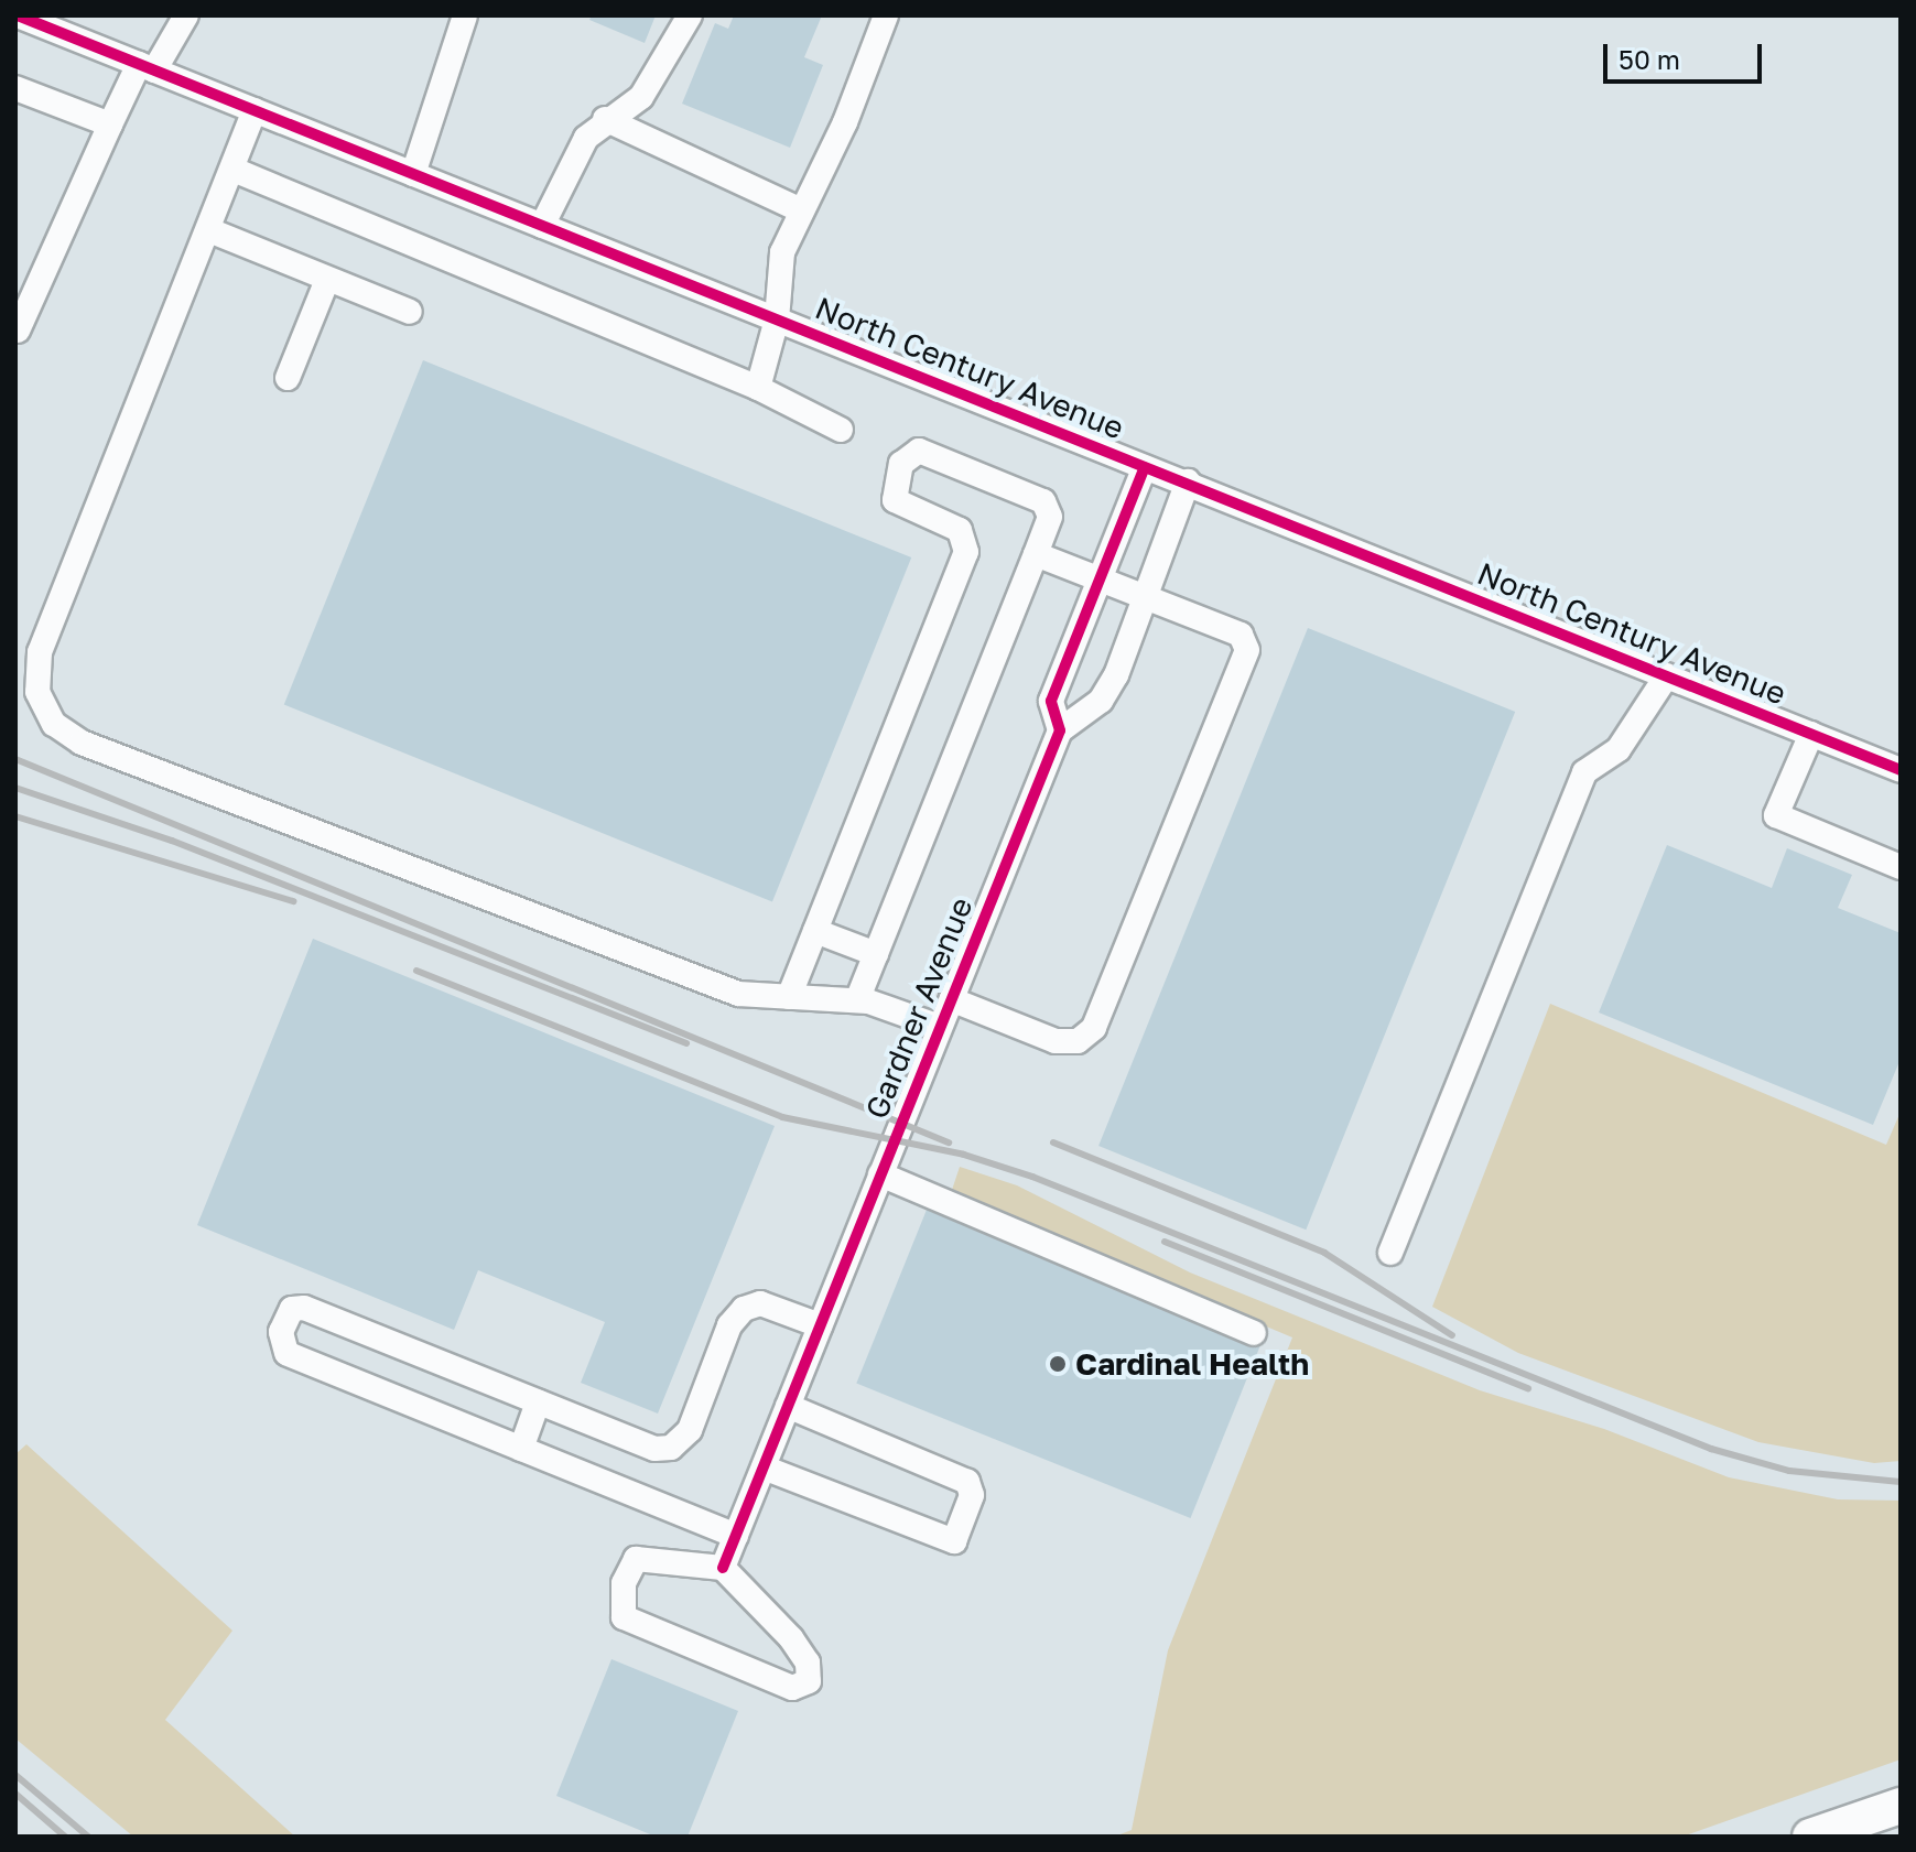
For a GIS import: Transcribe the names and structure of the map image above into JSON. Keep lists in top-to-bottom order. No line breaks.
{"streets":{"street":["North Century Avenue","Gardner Avenue"]},"crossings":[["North Century Avenue","Gardner Avenue"]],"places":["Cardinal Health"],"scale_bar":"50 m"}
